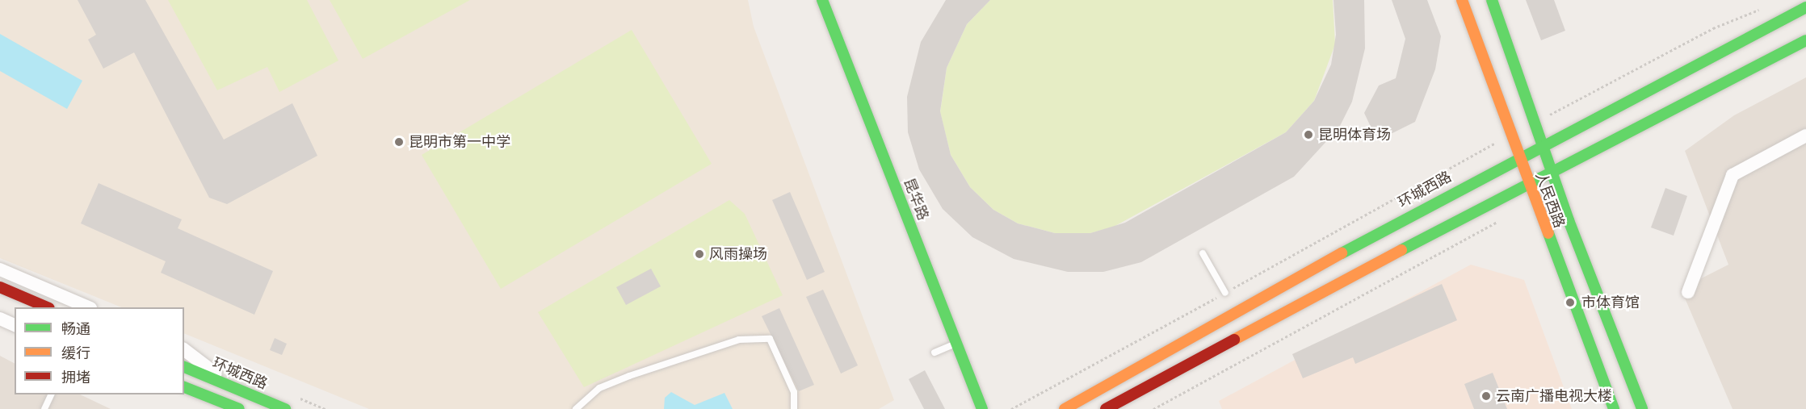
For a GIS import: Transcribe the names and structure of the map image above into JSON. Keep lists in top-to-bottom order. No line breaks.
{"streets":{"main road":["环城西路","昆华路","人民西路"]},"crossings":[["环城西路","人民西路"]],"places":["昆明体育场","昆明市第一中学","风雨操场","市体育馆","云南广播电视大楼"],"legend":["畅通","缓行","拥堵"]}
